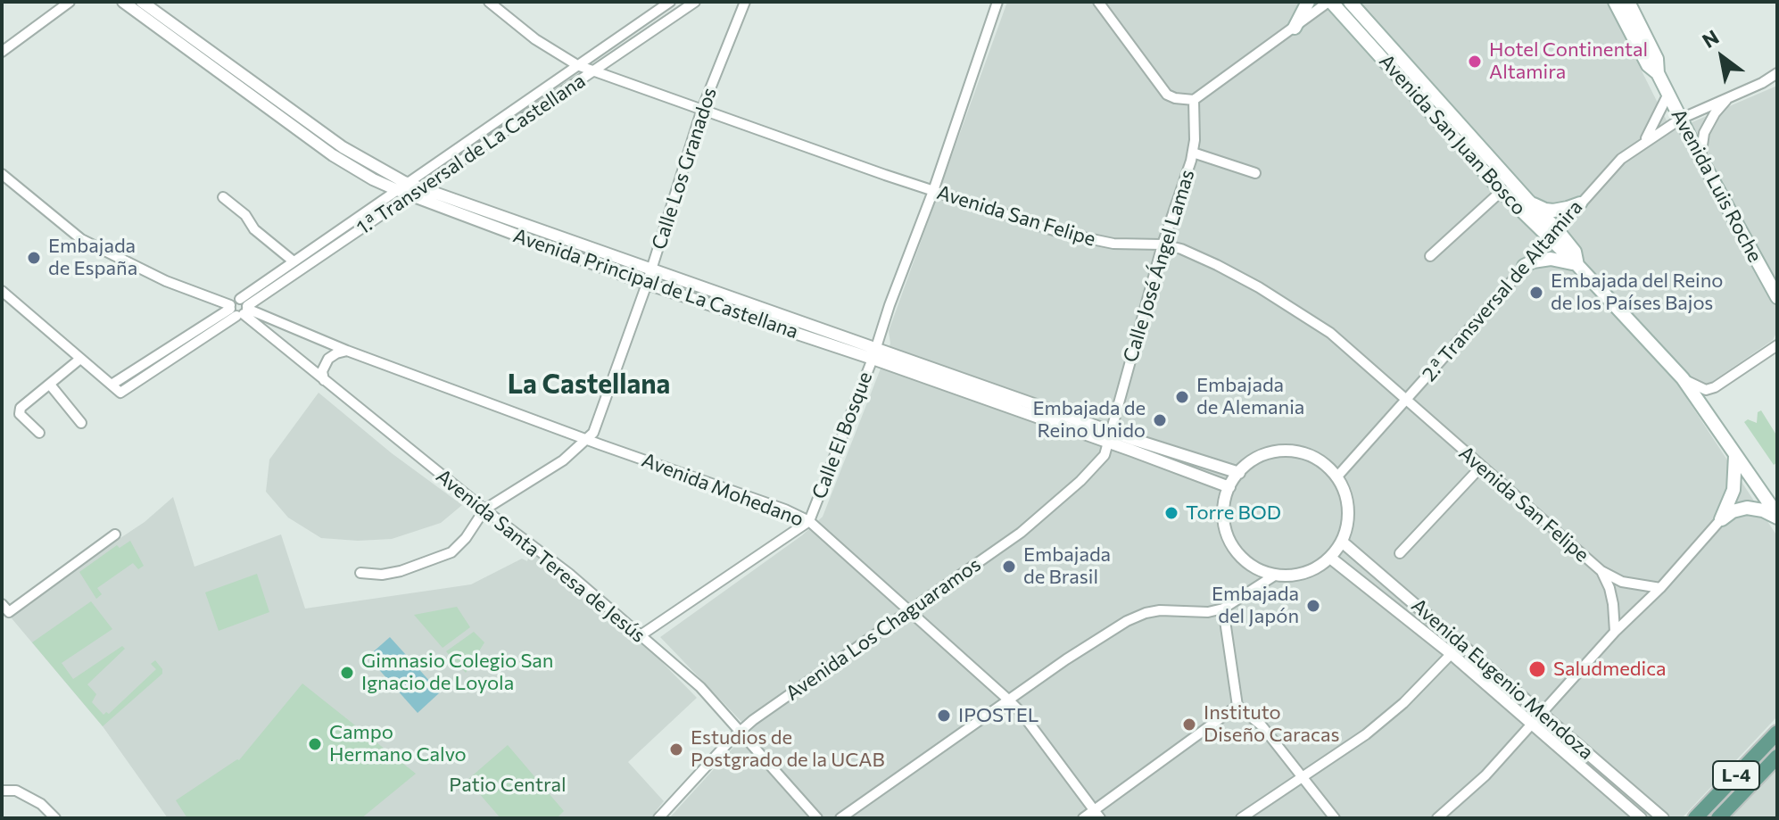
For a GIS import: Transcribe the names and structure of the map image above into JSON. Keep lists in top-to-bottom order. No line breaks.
{"streets":{"main road":["Avenida San Juan Bosco","Avenida Luis Roche","L-4"],"street":["1.ª Transversal de La Castellana","Calle Los Granados","Avenida San Felipe","Calle José Ángel Lamas","Avenida Principal de La Castellana","2.ª Transversal de Altamira","Calle El Bosque","Avenida Mohedano","Avenida Santa Teresa de Jesús","Avenida Los Chaguaramos","Avenida Eugenio Mendoza"]},"crossings":[["Avenida San Juan Bosco","2.ª Transversal de Altamira"],["1.ª Transversal de La Castellana","Avenida San Felipe"],["1.ª Transversal de La Castellana","Avenida Principal de La Castellana"],["1.ª Transversal de La Castellana","Avenida Mohedano"],["1.ª Transversal de La Castellana","Avenida Santa Teresa de Jesús"],["Calle Los Granados","Avenida San Felipe"],["Calle Los Granados","Avenida Principal de La Castellana"],["Calle Los Granados","Avenida Mohedano"],["Calle Los Granados","Avenida Santa Teresa de Jesús"],["Avenida Luis Roche","2.ª Transversal de Altamira"],["Avenida San Felipe","Calle José Ángel Lamas"],["Avenida San Felipe","2.ª Transversal de Altamira"],["Avenida San Felipe","Calle El Bosque"],["Calle José Ángel Lamas","Avenida Principal de La Castellana"],["Calle José Ángel Lamas","Avenida Los Chaguaramos"],["Avenida Principal de La Castellana","2.ª Transversal de Altamira"],["Avenida Principal de La Castellana","Calle El Bosque"],["Avenida Principal de La Castellana","Avenida Los Chaguaramos"],["Avenida Principal de La Castellana","Avenida Eugenio Mendoza"],["2.ª Transversal de Altamira","Avenida Eugenio Mendoza"],["Calle El Bosque","Avenida Mohedano"],["Calle El Bosque","Avenida Santa Teresa de Jesús"],["Avenida Mohedano","Avenida Santa Teresa de Jesús"],["Avenida Mohedano","Avenida Los Chaguaramos"],["Avenida Santa Teresa de Jesús","Avenida Los Chaguaramos"]],"districts":["La Castellana"],"parks":["Patio Central"],"places":["Hotel Continental Altamira","Embajada de España","Embajada del Reino de los Países Bajos","Embajada de Alemania","Embajada de Reino Unido","Torre BOD","Embajada de Brasil","Embajada del Japón","Saludmedica","Gimnasio Colegio San Ignacio de Loyola","IPOSTEL","Instituto Diseño Caracas","Campo Hermano Calvo","Estudios de Postgrado de la UCAB"],"north":"top left"}
